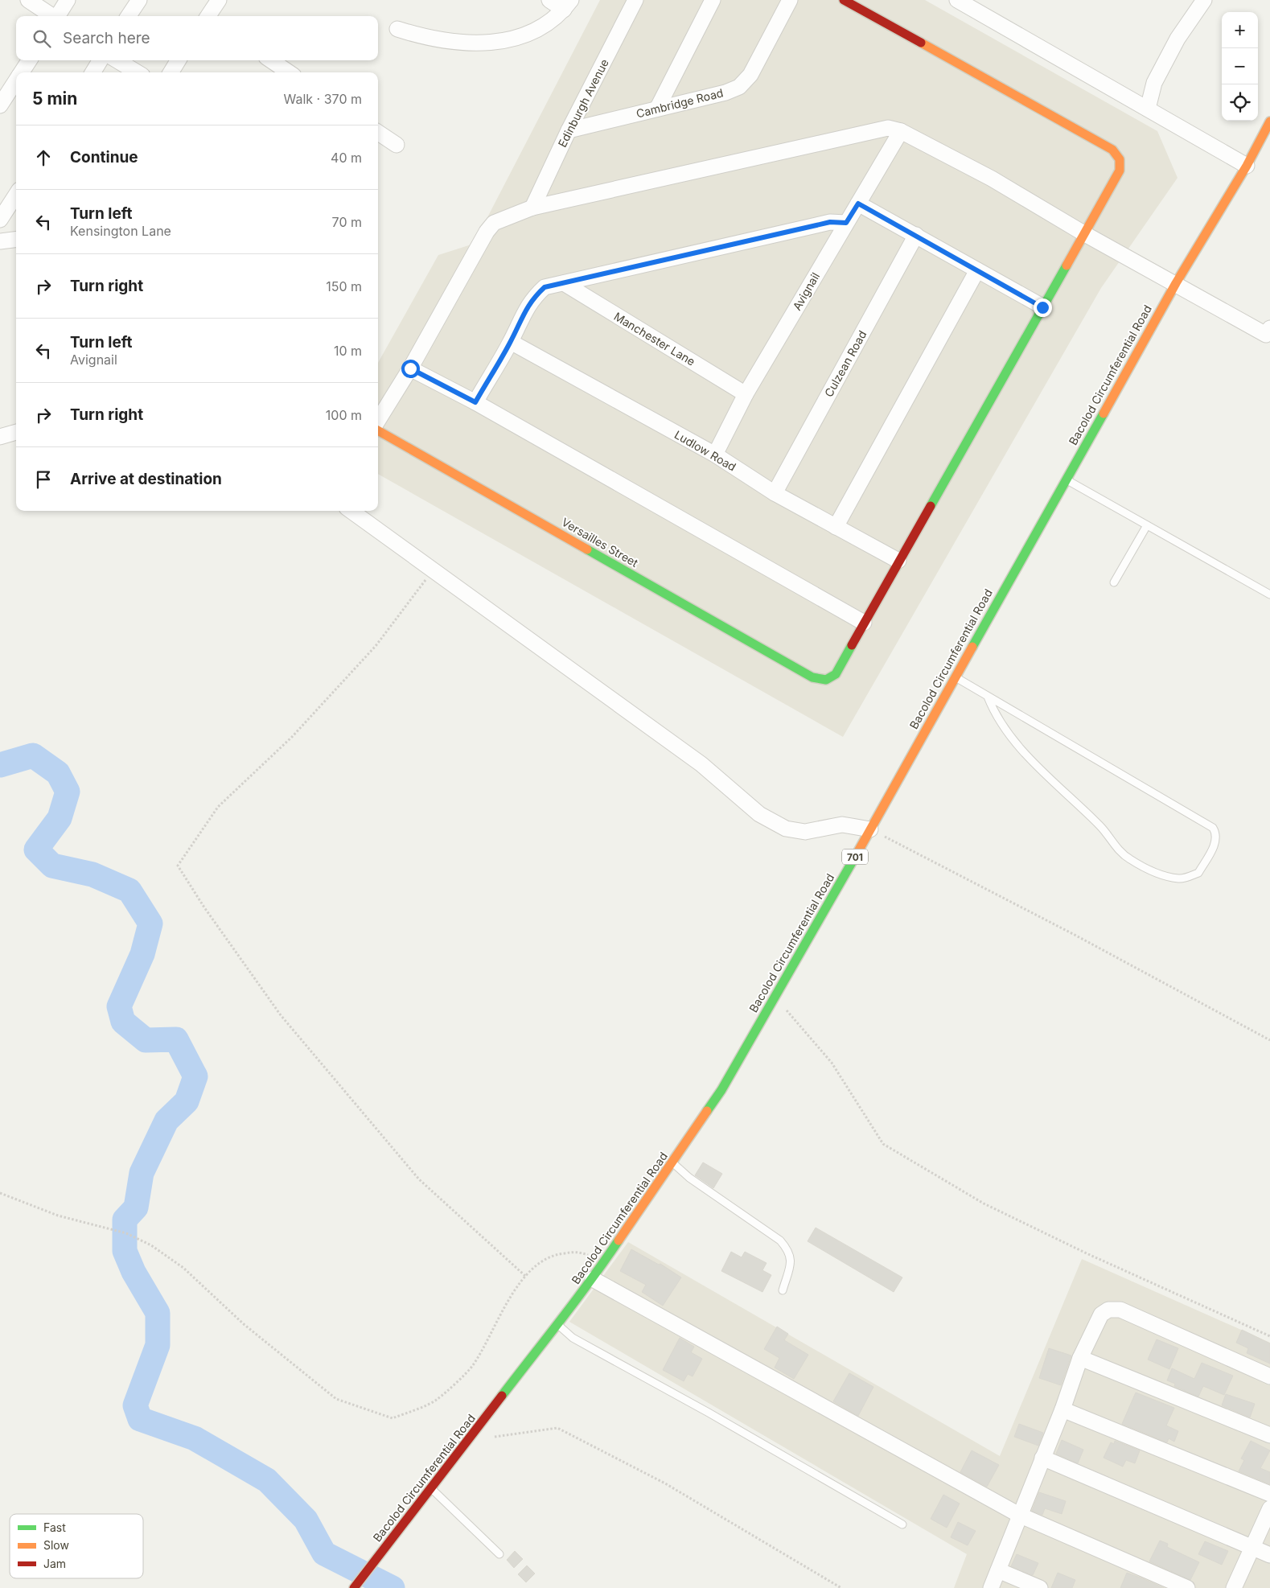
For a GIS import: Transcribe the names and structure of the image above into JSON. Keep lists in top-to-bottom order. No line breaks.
{"streets":{"main road":["Bacolod Circumferential Road","Versailles Street","701"],"street":["Edinburgh Avenue","Cambridge Road","Avignail","Manchester Lane","Culzean Road","Ludlow Road"]},"crossings":[["Edinburgh Avenue","Cambridge Road"],["Avignail","Manchester Lane"],["Avignail","Ludlow Road"],["Culzean Road","Ludlow Road"]],"legend":["Fast","Slow","Jam"],"page":{"map_buttons":["+","−"],"search":"Search here","heading":["5 min","Walk · 370 m"],"list":[["Continue","40 m"],["Turn left","Kensington Lane","70 m"],["Turn right","150 m"],["Turn left","Avignail","10 m"],["Turn right","100 m"],"Arrive at destination"]}}
